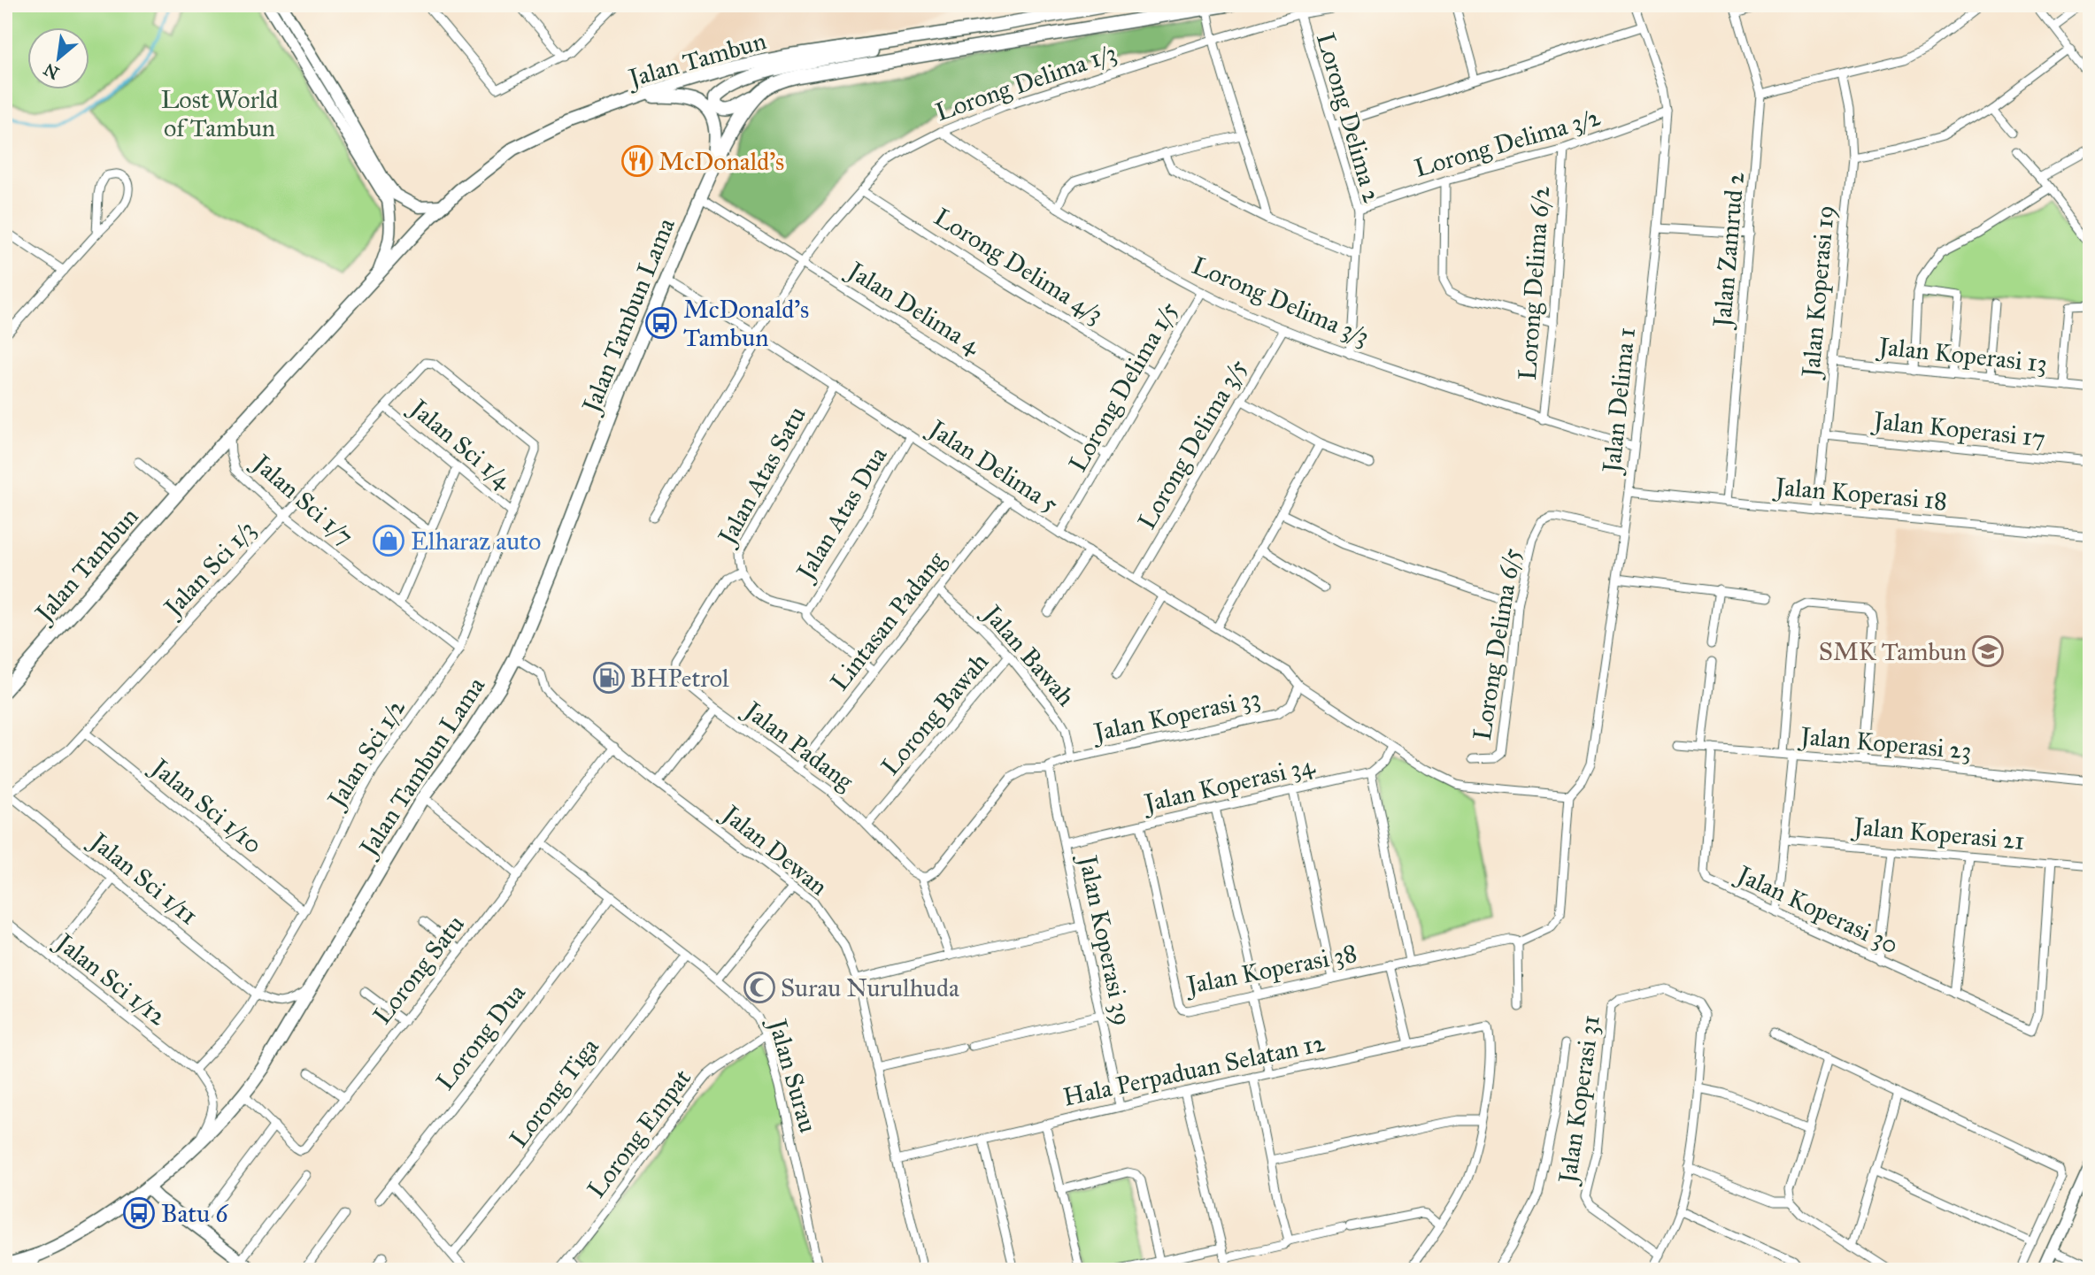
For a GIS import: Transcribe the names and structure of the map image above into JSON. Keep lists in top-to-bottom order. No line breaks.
{"streets":{"main road":["Jalan Tambun","Jalan Tambun Lama"],"street":["Lorong Delima 1/3","Lorong Delima 2","Lorong Delima 3/2","Jalan Zamrud 2","Lorong Delima 4/3","Lorong Delima 6/2","Jalan Koperasi 19","Lorong Delima 3/3","Jalan Delima 4","Jalan Koperasi 13","Lorong Delima 1/5","Jalan Delima 1","Jalan Koperasi 17","Jalan Sci 1/4","Lorong Delima 3/5","Jalan Delima 5","Jalan Atas Satu","Jalan Koperasi 18","Jalan Sci 1/7","Jalan Atas Dua","Jalan Sci 1/3","Lintasan Padang","Lorong Delima 6/5","Jalan Bawah","Lorong Bawah","Jalan Koperasi 33","Jalan Koperasi 23","Jalan Padang","Jalan Sci 1/2","Jalan Koperasi 34","Jalan Sci 1/10","Jalan Koperasi 21","Jalan Dewan","Jalan Sci 1/11","Jalan Koperasi 30","Jalan Koperasi 39","Jalan Koperasi 38","Lorong Satu","Jalan Sci 1/12","Lorong Dua","Hala Perpaduan Selatan 12","Jalan Surau","Lorong Tiga","Jalan Koperasi 31","Lorong Empat"]},"crossings":[["Jalan Tambun","Jalan Sci 1/7"],["Lorong Delima 1/3","Lorong Delima 2"],["Lorong Delima 1/3","Lorong Delima 4/3"],["Lorong Delima 1/3","Lorong Delima 3/3"],["Lorong Delima 1/3","Jalan Delima 4"],["Lorong Delima 1/3","Jalan Delima 5"],["Lorong Delima 2","Lorong Delima 3/2"],["Lorong Delima 2","Lorong Delima 3/3"],["Lorong Delima 3/2","Lorong Delima 6/2"],["Lorong Delima 3/2","Jalan Delima 1"],["Jalan Zamrud 2","Jalan Koperasi 18"],["Lorong Delima 4/3","Lorong Delima 1/5"],["Lorong Delima 6/2","Lorong Delima 3/3"],["Jalan Koperasi 19","Jalan Koperasi 13"],["Jalan Koperasi 19","Jalan Koperasi 17"],["Jalan Koperasi 19","Jalan Koperasi 18"],["Lorong Delima 3/3","Lorong Delima 1/5"],["Lorong Delima 3/3","Jalan Delima 1"],["Lorong Delima 3/3","Lorong Delima 3/5"],["Jalan Delima 4","Jalan Tambun Lama"],["Jalan Delima 4","Lorong Delima 1/5"],["Jalan Tambun Lama","Jalan Delima 5"],["Jalan Tambun Lama","Jalan Dewan"],["Jalan Tambun Lama","Lorong Satu"],["Lorong Delima 1/5","Jalan Delima 5"],["Jalan Delima 1","Jalan Koperasi 18"],["Jalan Delima 1","Lorong Delima 6/5"],["Jalan Sci 1/4","Jalan Sci 1/3"],["Jalan Sci 1/4","Jalan Sci 1/2"],["Lorong Delima 3/5","Jalan Delima 5"],["Jalan Delima 5","Jalan Atas Satu"],["Jalan Delima 5","Jalan Atas Dua"],["Jalan Delima 5","Lintasan Padang"],["Jalan Delima 5","Jalan Koperasi 33"],["Jalan Atas Satu","Jalan Atas Dua"],["Jalan Atas Satu","Jalan Padang"],["Jalan Sci 1/7","Jalan Sci 1/3"],["Jalan Sci 1/7","Jalan Sci 1/2"],["Jalan Atas Dua","Lintasan Padang"],["Jalan Sci 1/3","Jalan Sci 1/2"],["Jalan Sci 1/3","Jalan Sci 1/10"],["Jalan Sci 1/3","Jalan Sci 1/11"],["Lintasan Padang","Jalan Bawah"],["Lintasan Padang","Jalan Padang"],["Jalan Bawah","Lorong Bawah"],["Jalan Bawah","Jalan Koperasi 33"],["Lorong Bawah","Jalan Padang"],["Jalan Koperasi 33","Jalan Padang"],["Jalan Koperasi 33","Jalan Koperasi 39"],["Jalan Koperasi 23","Jalan Koperasi 30"],["Jalan Sci 1/2","Jalan Sci 1/10"],["Jalan Sci 1/2","Jalan Sci 1/11"],["Jalan Sci 1/2","Jalan Sci 1/12"],["Jalan Koperasi 34","Jalan Koperasi 39"],["Jalan Koperasi 34","Jalan Koperasi 38"],["Jalan Koperasi 21","Jalan Koperasi 30"],["Jalan Dewan","Lorong Satu"],["Jalan Dewan","Hala Perpaduan Selatan 12"],["Jalan Koperasi 39","Hala Perpaduan Selatan 12"],["Lorong Satu","Jalan Surau"],["Lorong Dua","Jalan Surau"],["Jalan Surau","Lorong Tiga"],["Jalan Surau","Lorong Empat"]],"parks":["Lost World of Tambun"],"places":{"restaurant":["McDonald's"],"bus stop":["McDonald's Tambun","Batu 6"],"shop":["Elharaz auto"],"school or university":["SMK Tambun"],"fuel station":["BHPetrol"],"mosque":["Surau Nurulhuda"]},"north":"bottom left"}
